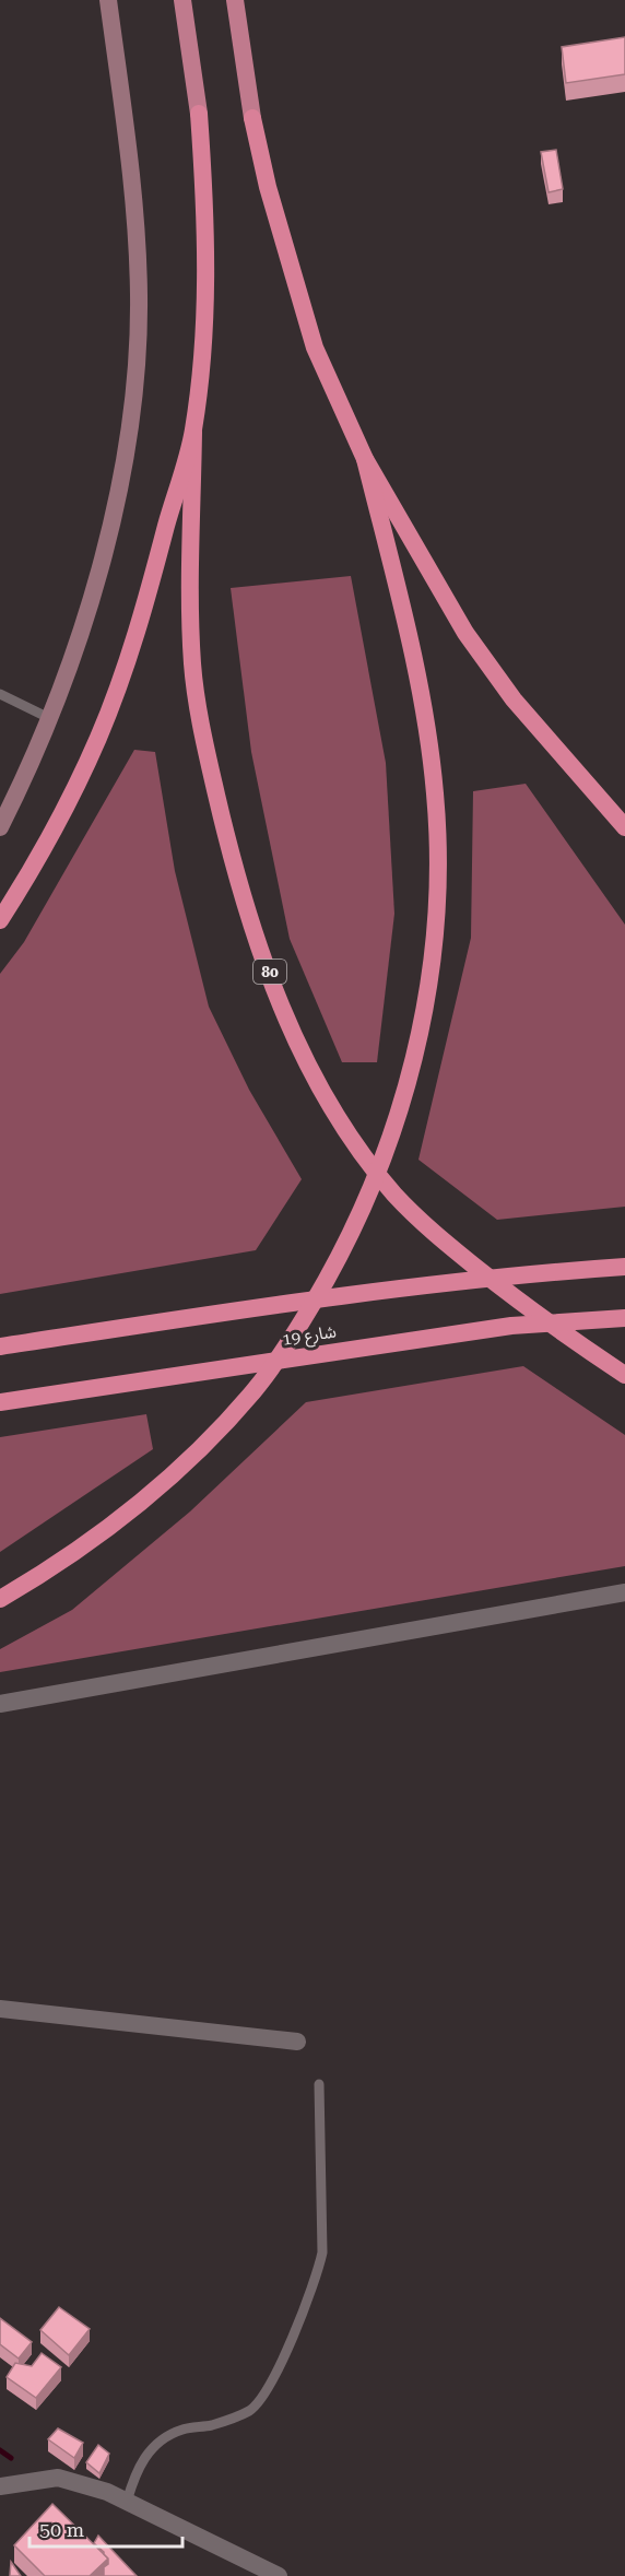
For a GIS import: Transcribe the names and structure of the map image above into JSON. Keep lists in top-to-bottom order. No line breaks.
{"streets":{"highway":["80","شارع 19"]},"scale_bar":"50 m"}
